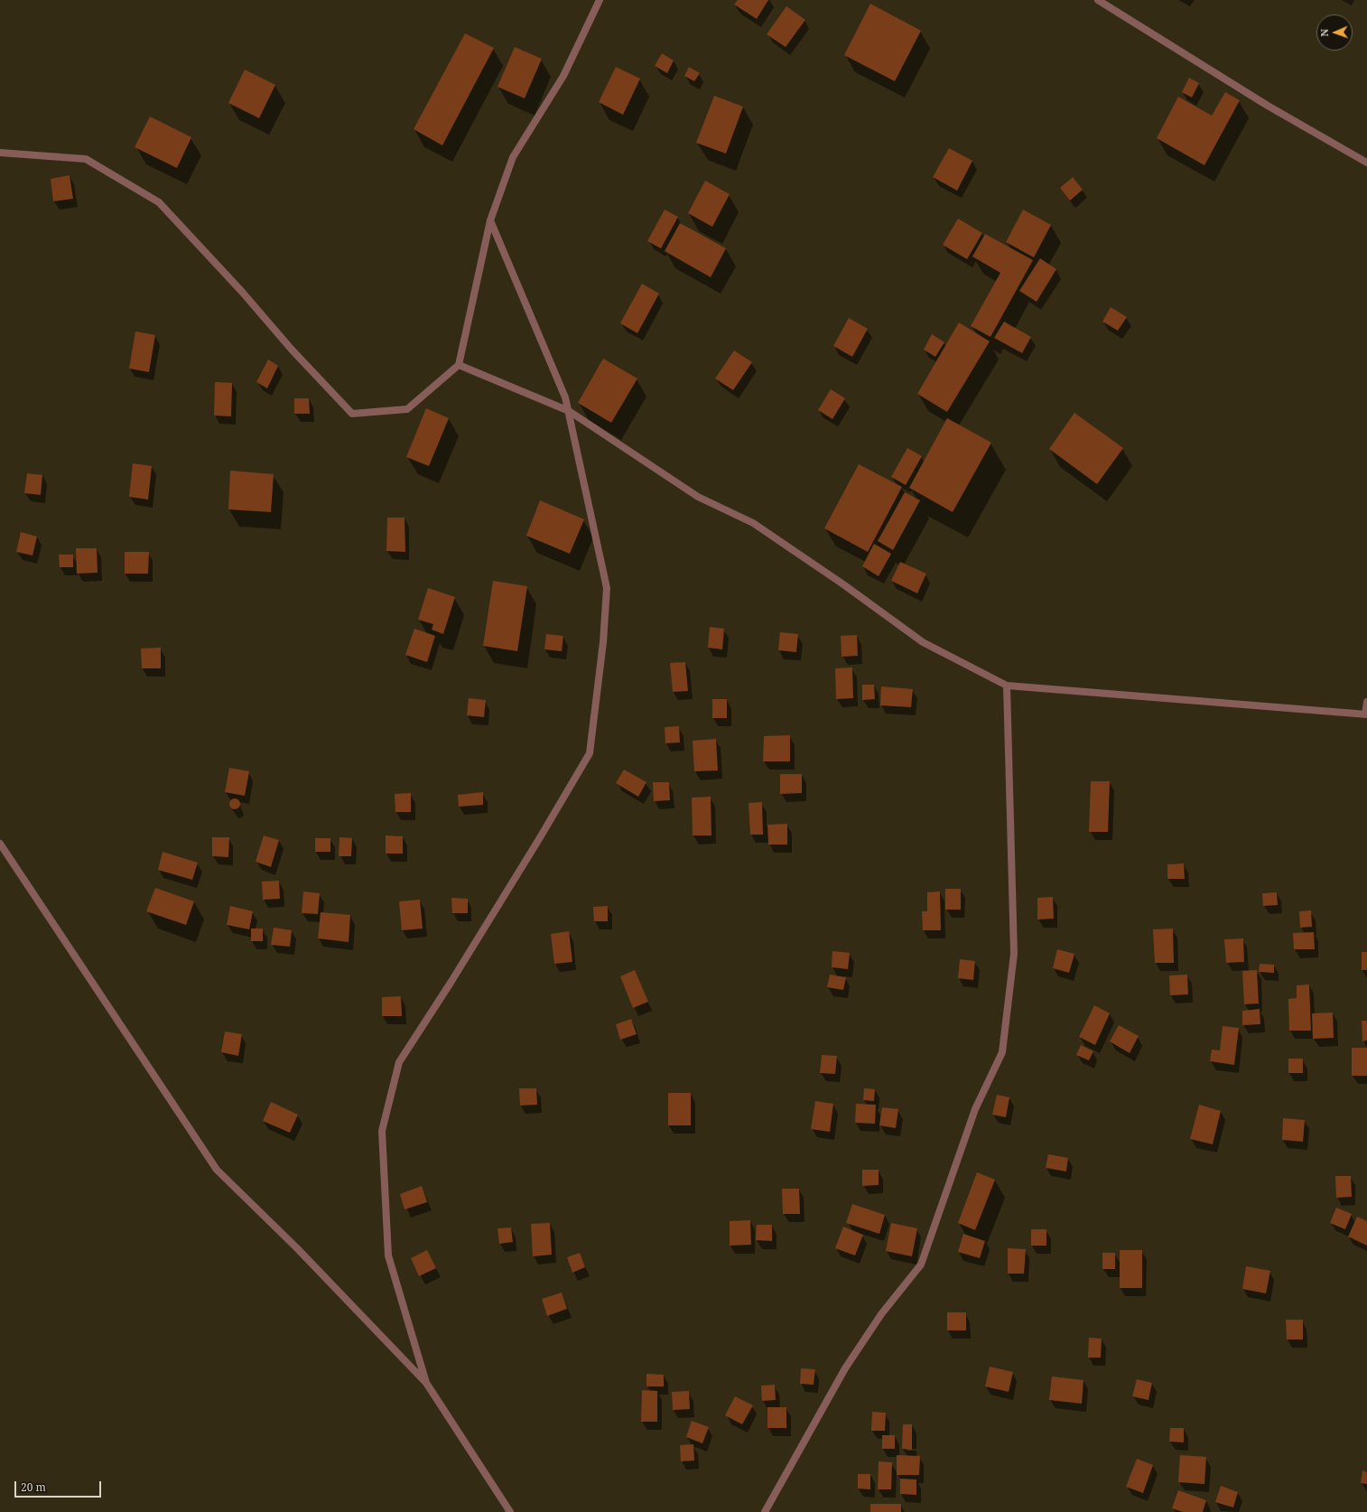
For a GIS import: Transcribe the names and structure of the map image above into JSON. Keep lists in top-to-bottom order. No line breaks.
{"scale_bar":"20 m","north":"left"}
